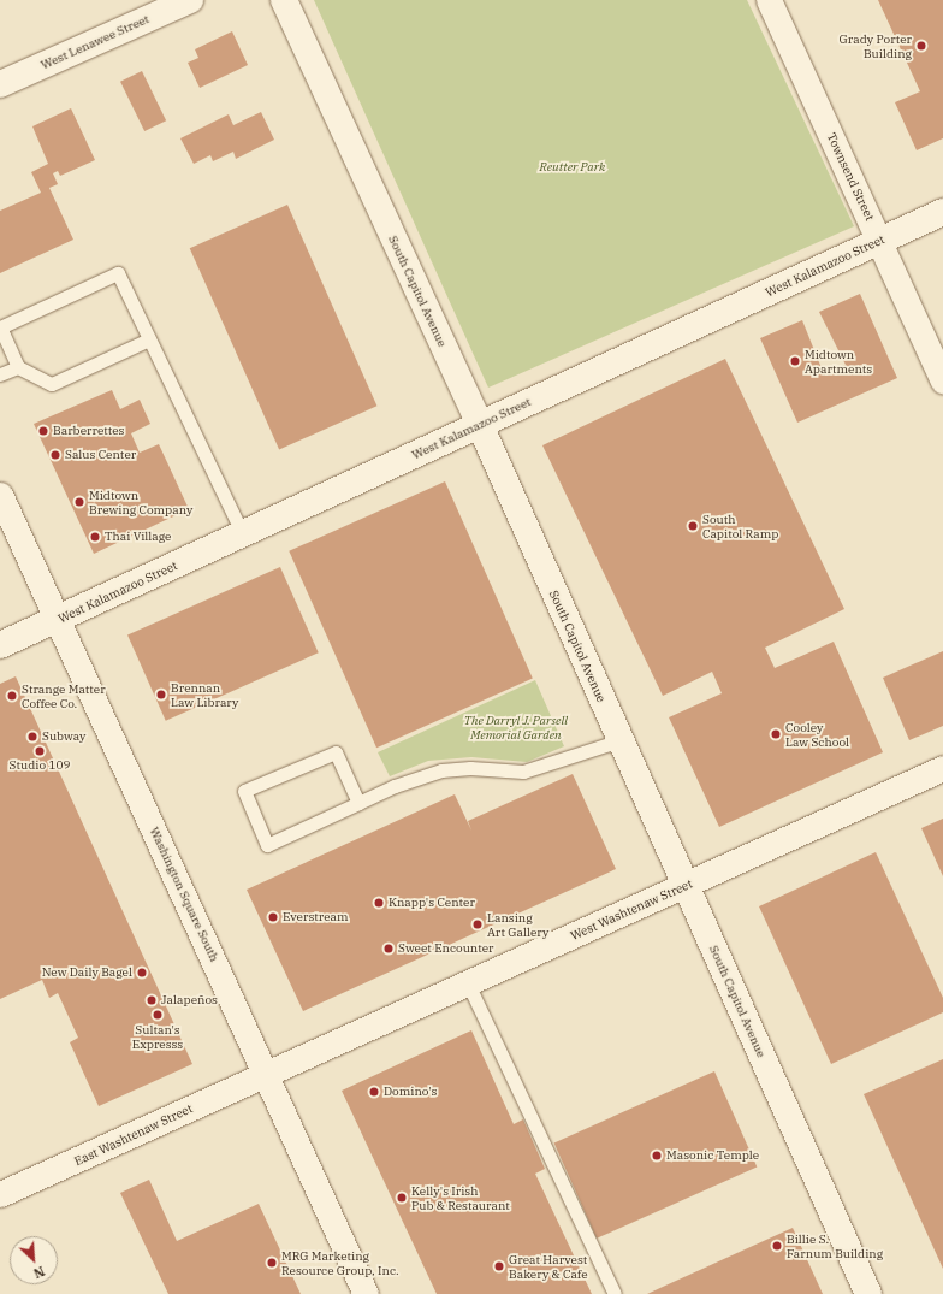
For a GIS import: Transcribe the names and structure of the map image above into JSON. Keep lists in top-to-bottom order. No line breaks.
{"streets":{"street":["West Lenawee Street","Townsend Street","West Kalamazoo Street","South Capitol Avenue","Washington Square South","West Washtenaw Street","East Washtenaw Street"]},"crossings":[["Townsend Street","West Kalamazoo Street"],["West Kalamazoo Street","South Capitol Avenue"],["West Kalamazoo Street","Washington Square South"],["South Capitol Avenue","West Washtenaw Street"],["Washington Square South","West Washtenaw Street"],["Washington Square South","East Washtenaw Street"],["West Washtenaw Street","East Washtenaw Street"]],"parks":["Reutter Park","The Darryl J. Parsell Memorial Garden"],"places":["Grady Porter Building","Midtown Apartments","Barberrettes","Salus Center","Midtown Brewing Company","South Capitol Ramp","Thai Village","Brennan Law Library","Strange Matter Coffee Co.","Cooley Law School","Subway","Studio 109","Knapp's Center","Everstream","Lansing Art Gallery","Sweet Encounter","New Daily Bagel","Jalapeños","Sultan's Expresss","Domino's","Masonic Temple","Kelly's Irish Pub & Restaurant","Billie S. Farnum Building","MRG Marketing Resource Group, Inc.","Great Harvest Bakery & Cafe"],"north":"bottom right"}
